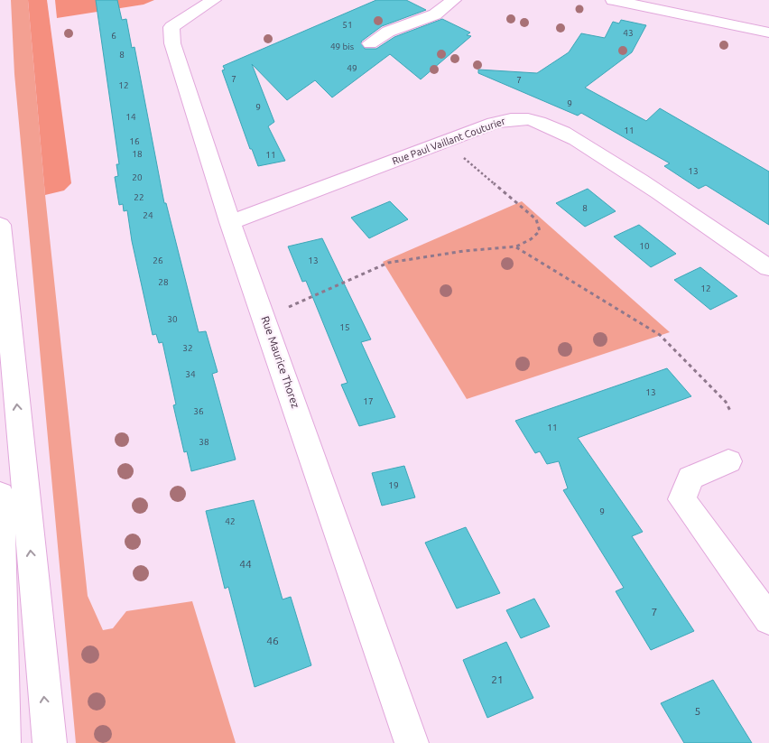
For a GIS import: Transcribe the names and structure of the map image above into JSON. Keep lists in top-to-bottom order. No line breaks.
{"streets":{"street":["Rue Paul Vaillant Couturier","Rue Maurice Thorez"]},"crossings":[["Rue Paul Vaillant Couturier","Rue Maurice Thorez"]],"house_numbers":["51","43","6","49 bis","8","49","7","7","12","9","9","14","11","16","18","11","13","20","22","8","24","10","26","13","28","12","30","15","32","34","13","17","36","11","38","19","9","42","44","7","46","21","5"]}
